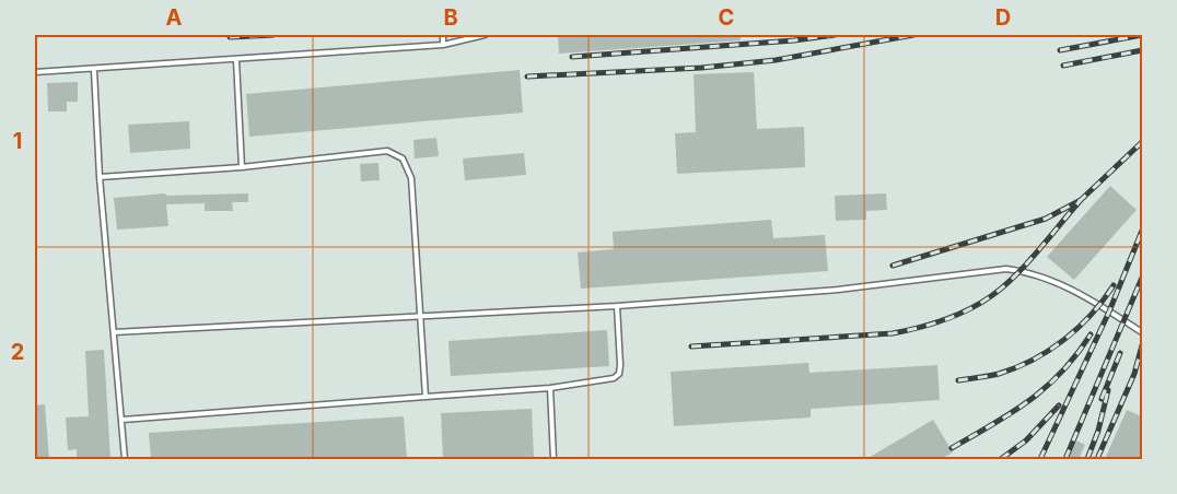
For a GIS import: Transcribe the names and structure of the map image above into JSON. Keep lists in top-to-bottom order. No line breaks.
{"grid":{"columns":["A","B","C","D"],"rows":["1","2"]}}
